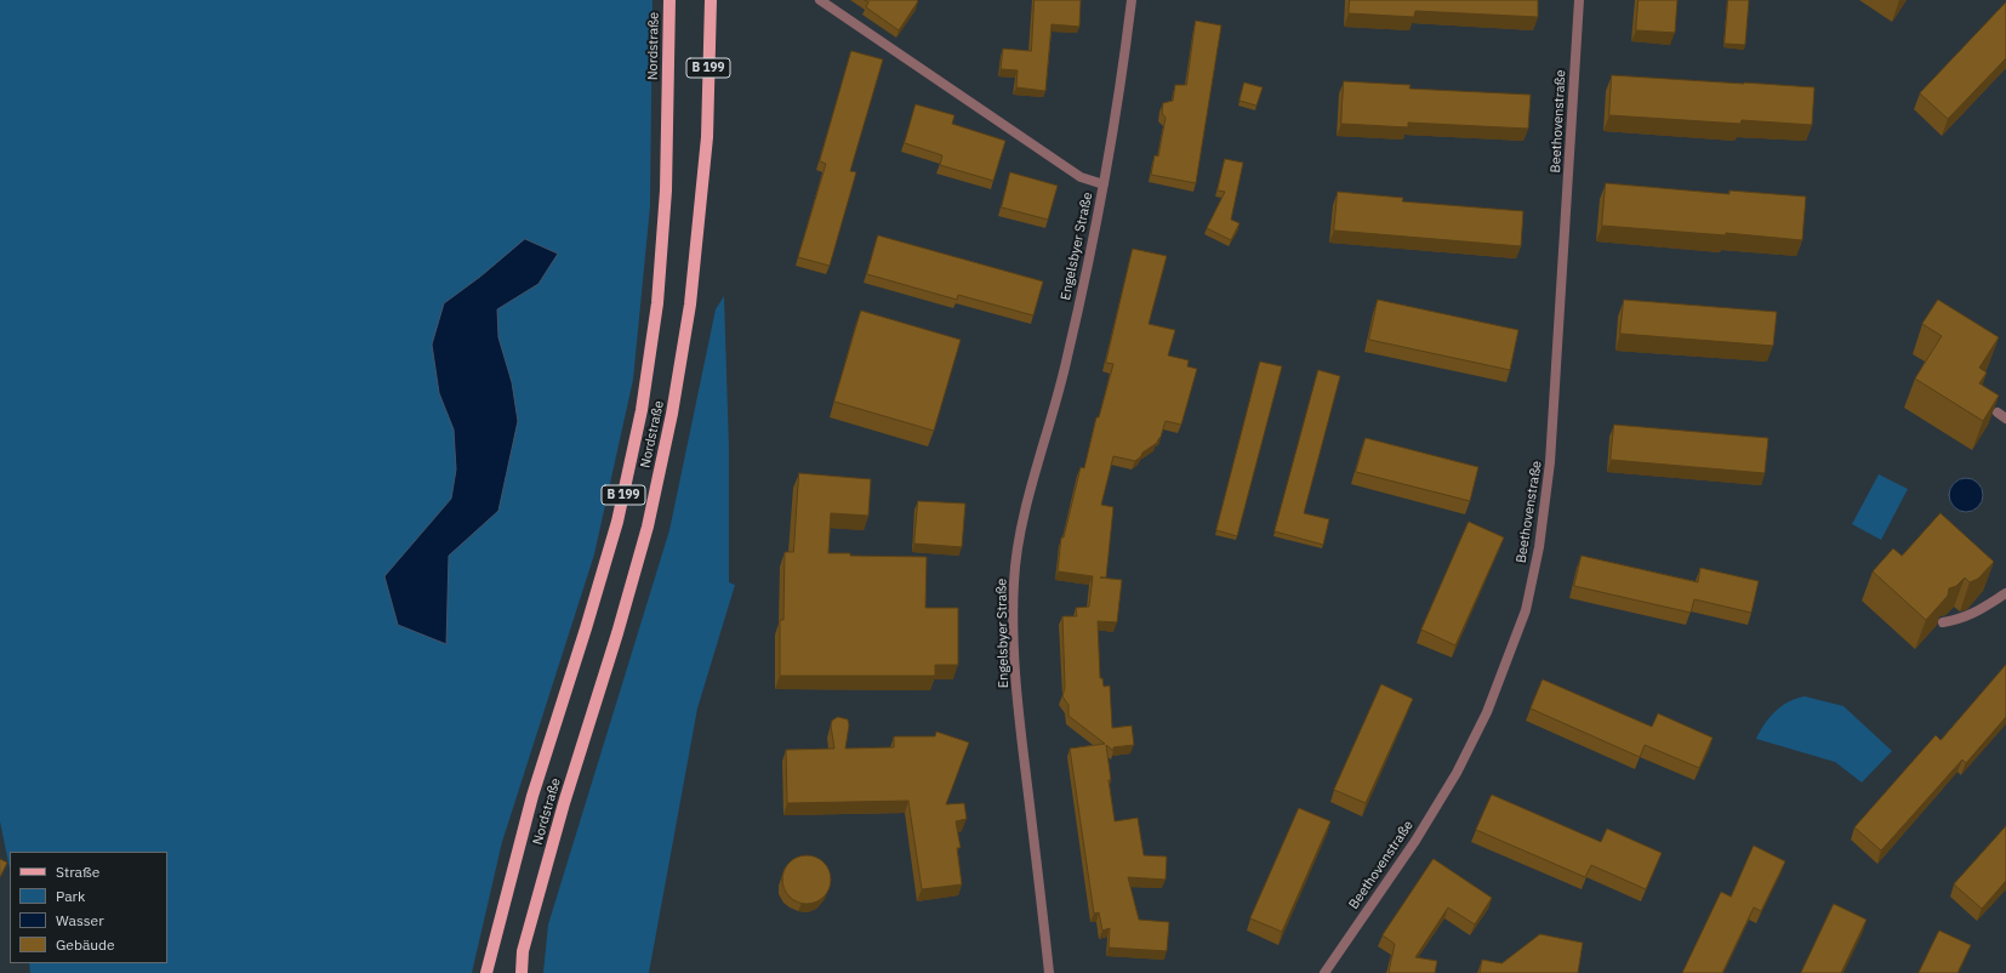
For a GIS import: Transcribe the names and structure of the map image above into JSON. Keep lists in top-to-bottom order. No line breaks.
{"streets":{"main road":["Nordstraße","B 199"],"street":["Beethovenstraße","Engelsbyer Straße"]},"legend":["Straße","Park","Wasser","Gebäude"]}
